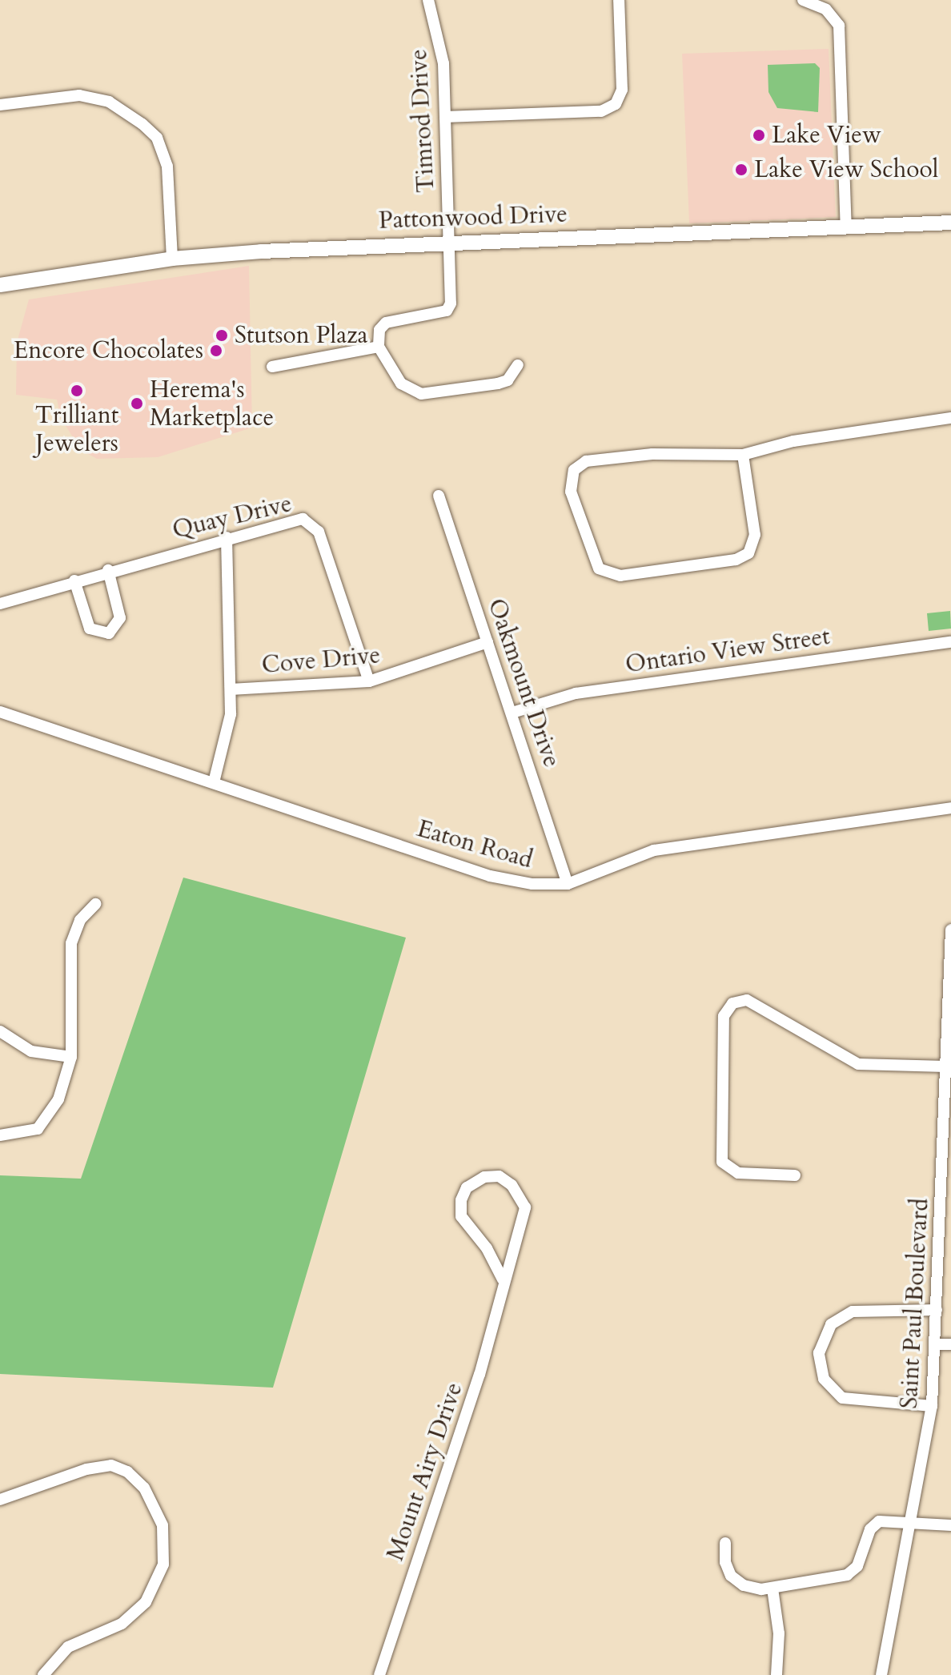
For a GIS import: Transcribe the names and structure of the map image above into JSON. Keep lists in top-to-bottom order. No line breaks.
{"streets":{"main road":["Pattonwood Drive"],"street":["Timrod Drive","Quay Drive","Ontario View Street","Cove Drive","Oakmount Drive","Eaton Road","Saint Paul Boulevard","Mount Airy Drive"]},"crossings":[["Timrod Drive","Pattonwood Drive"],["Quay Drive","Cove Drive"],["Ontario View Street","Oakmount Drive"],["Cove Drive","Oakmount Drive"],["Oakmount Drive","Eaton Road"]],"places":["Lake View","Lake View School","Stutson Plaza","Encore Chocolates","Trilliant Jewelers","Herema's Marketplace"]}
